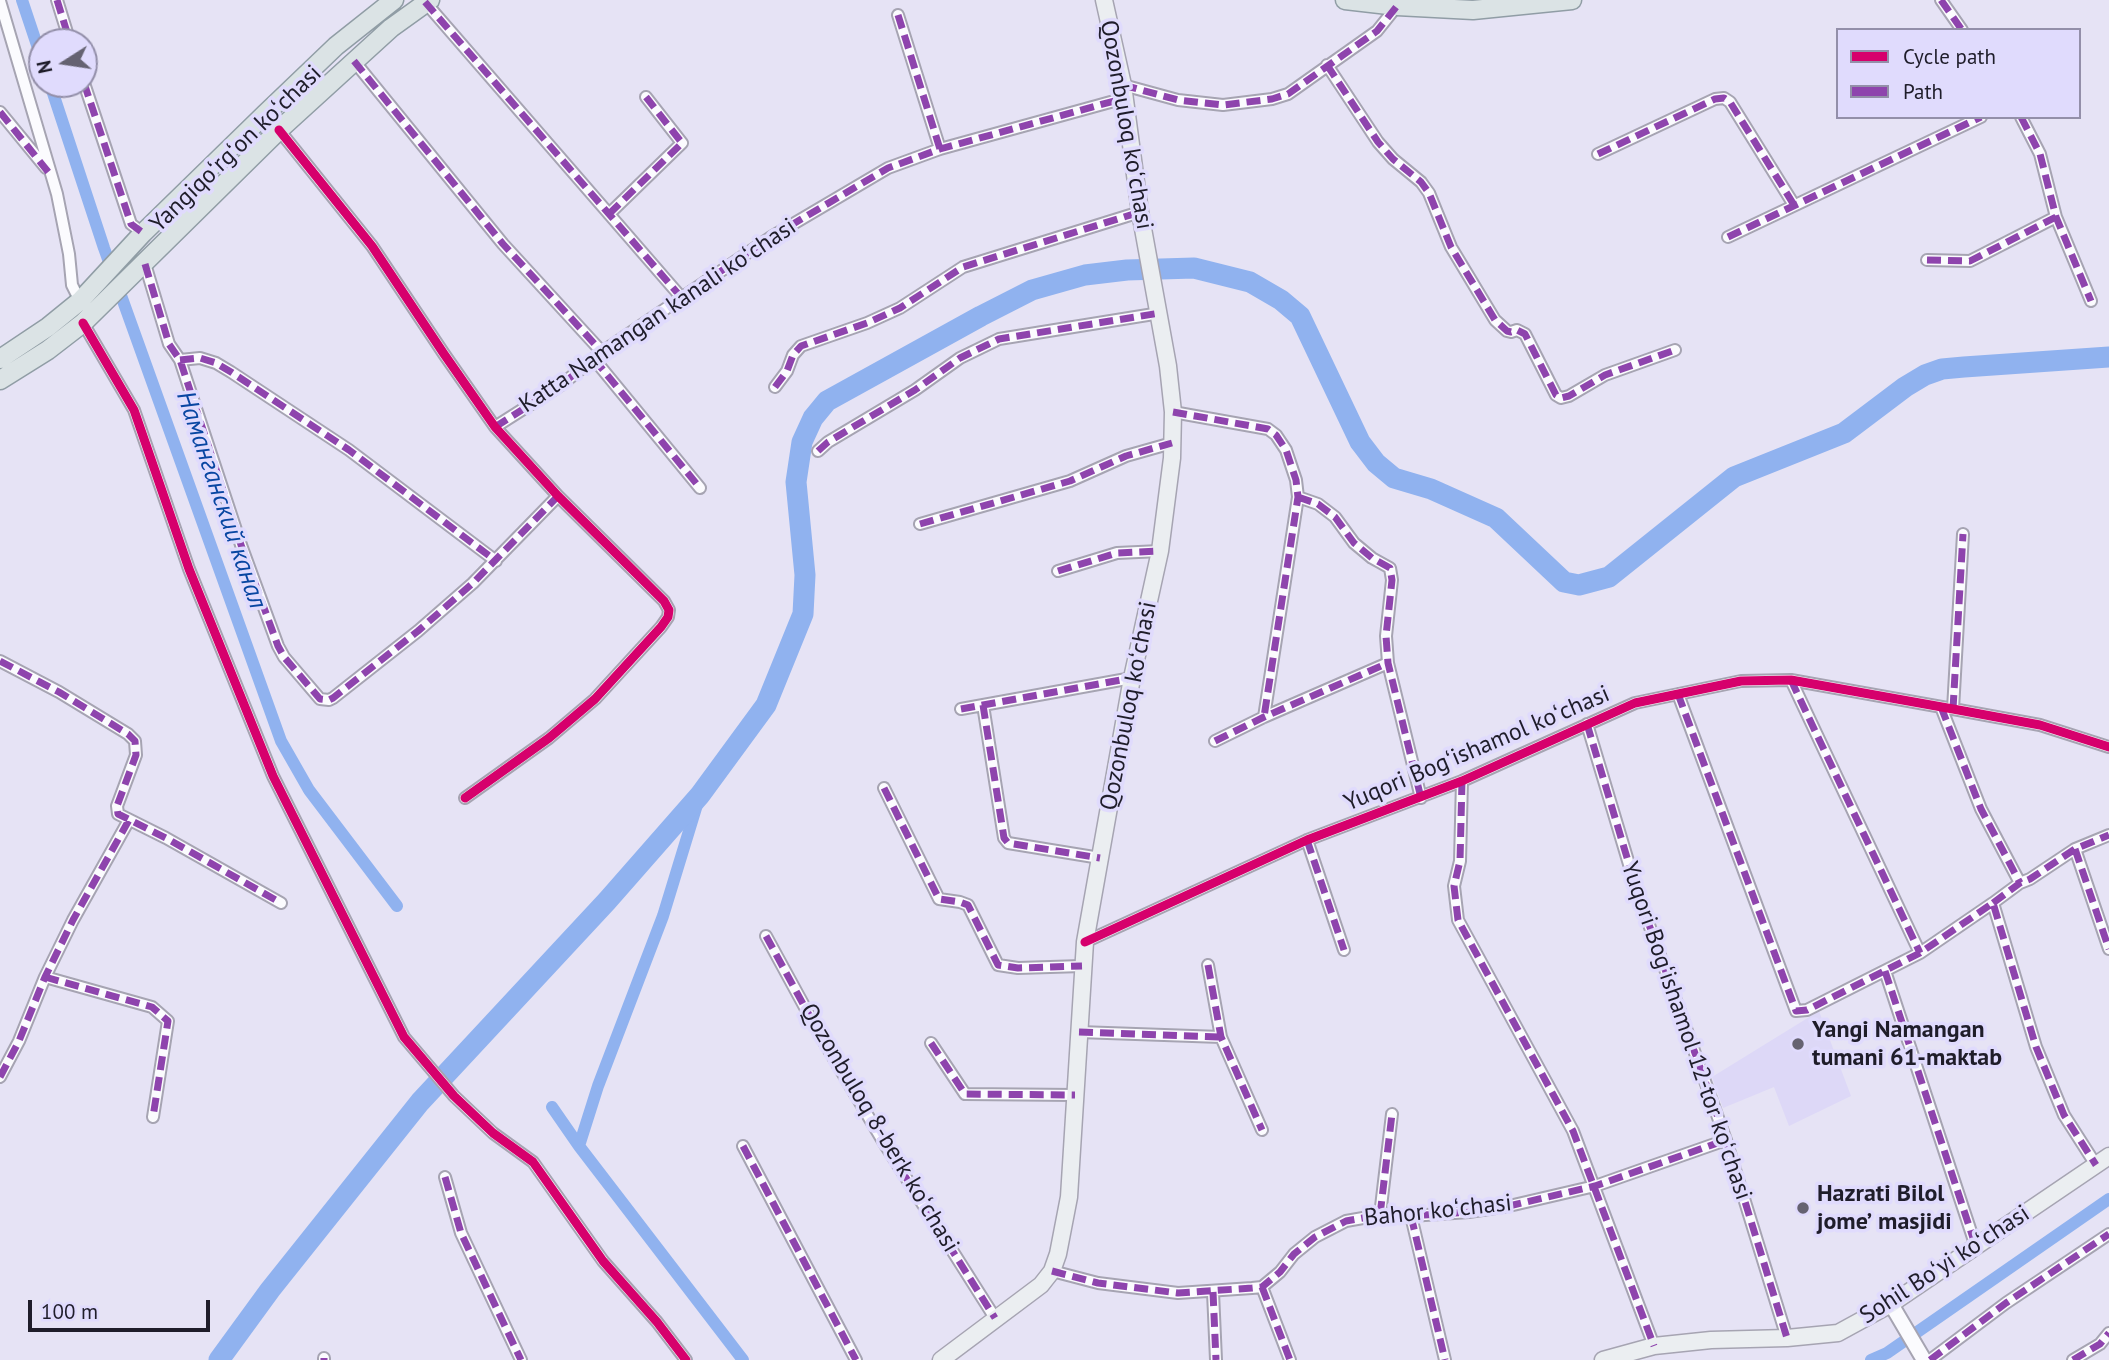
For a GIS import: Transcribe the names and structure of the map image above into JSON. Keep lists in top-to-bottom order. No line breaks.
{"streets":{"main road":["Qozonbuloq koʻchasi","Yangiqoʻrgʻon koʻchasi","Sohil Boʻyi koʻchasi"],"street":["Katta Namangan kanali koʻchasi","Yuqori Bogʻishamol koʻchasi","Yuqori Bogʻishamol 12-tor koʻchasi","Qozonbuloq 8-berk koʻchasi","Bahor koʻchasi"]},"crossings":[["Qozonbuloq koʻchasi","Katta Namangan kanali koʻchasi"],["Qozonbuloq koʻchasi","Yuqori Bogʻishamol koʻchasi"],["Qozonbuloq koʻchasi","Qozonbuloq 8-berk koʻchasi"],["Yuqori Bogʻishamol koʻchasi","Yuqori Bogʻishamol 12-tor koʻchasi"],["Yuqori Bogʻishamol 12-tor koʻchasi","Bahor koʻchasi"],["Yuqori Bogʻishamol 12-tor koʻchasi","Sohil Boʻyi koʻchasi"]],"water":["Наманганский канал"],"places":["Yangi Namangan tumani 61-maktab","Hazrati Bilol jome’ masjidi"],"legend":["Cycle path","Path"],"scale_bar":"100 m","north":"left"}
